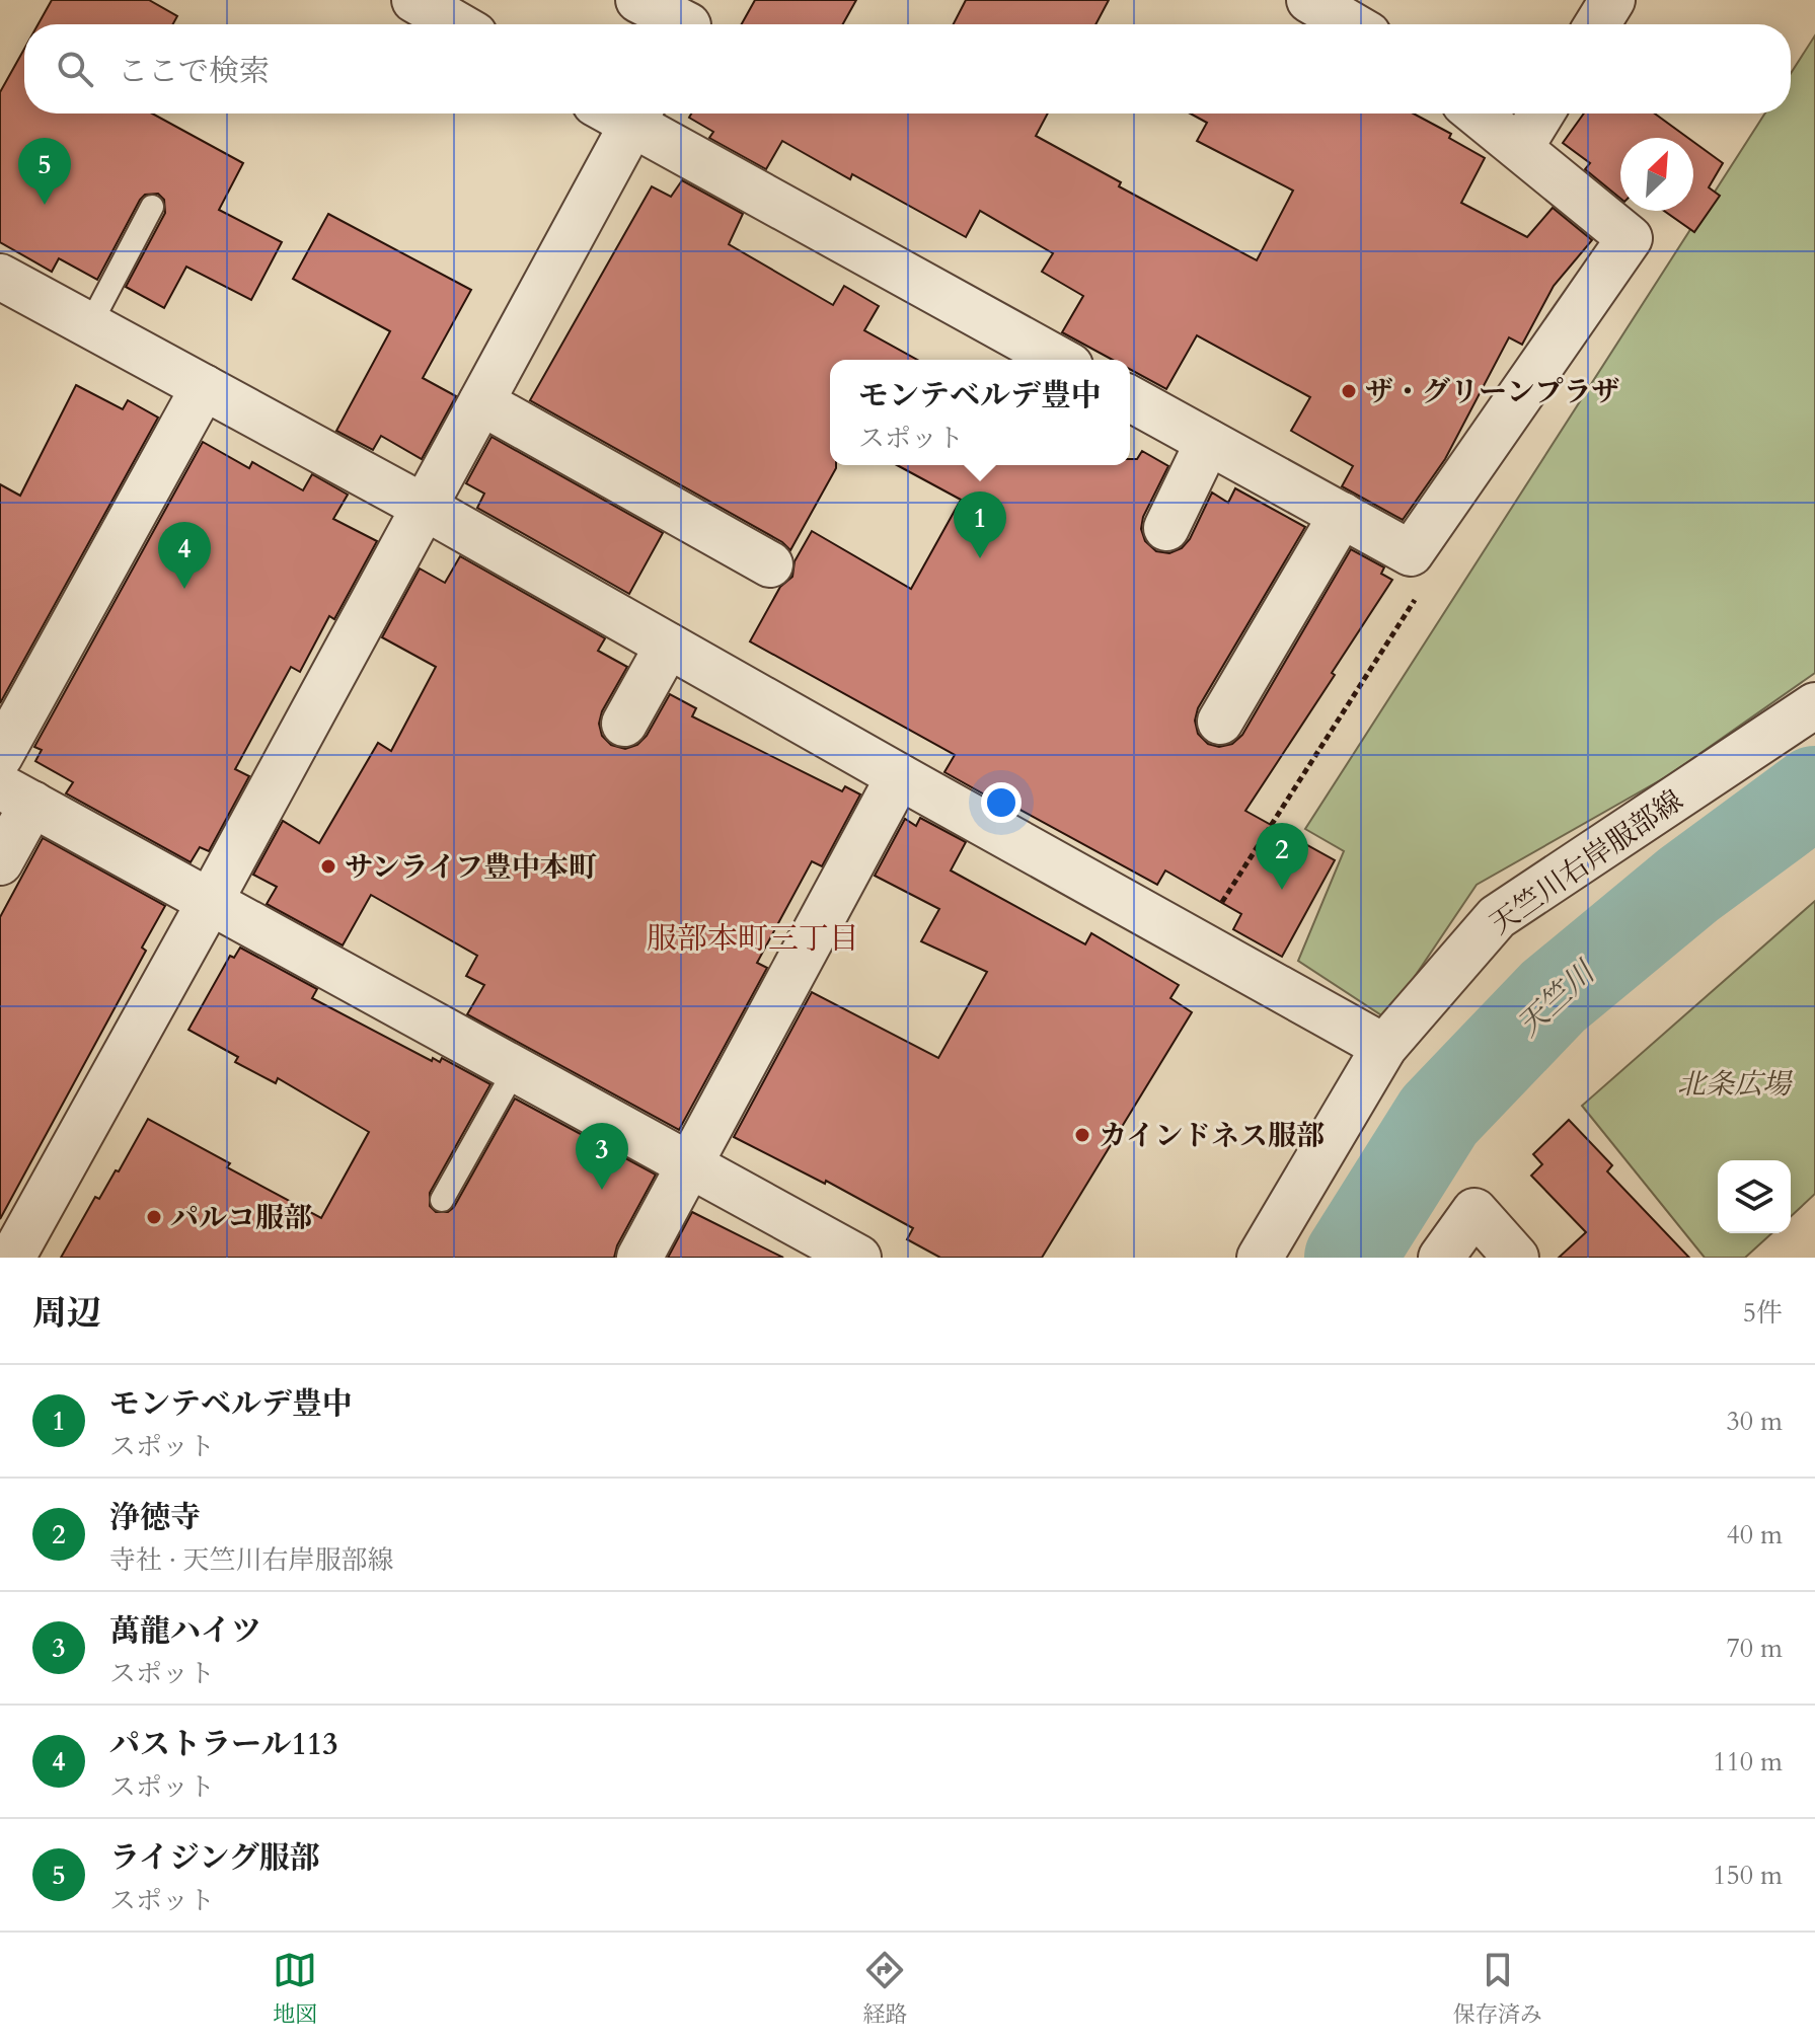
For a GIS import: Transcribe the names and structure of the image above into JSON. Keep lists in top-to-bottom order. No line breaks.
{"streets":{"street":["天竺川右岸服部線"]},"districts":["服部本町三丁目"],"water":["天竺川"],"parks":["北条広場"],"places":["ザ・グリーンプラザ","サンライフ豊中本町","カインドネス服部","パルコ服部"],"north":"top right","page":{"search":"ここで検索","pins":["5","1","4","2","3"],"popup":["モンテベルデ豊中","スポット"],"heading":["周辺","5件"],"list":[{"mark":"1","name":"モンテベルデ豊中","note":"スポット","value":"30 m"},{"mark":"2","name":"浄徳寺","note":"寺社 · 天竺川右岸服部線","value":"40 m"},{"mark":"3","name":"萬龍ハイツ","note":"スポット","value":"70 m"},{"mark":"4","name":"パストラール113","note":"スポット","value":"110 m"},{"mark":"5","name":"ライジング服部","note":"スポット","value":"150 m"}],"nav":["地図","経路","保存済み"]}}
